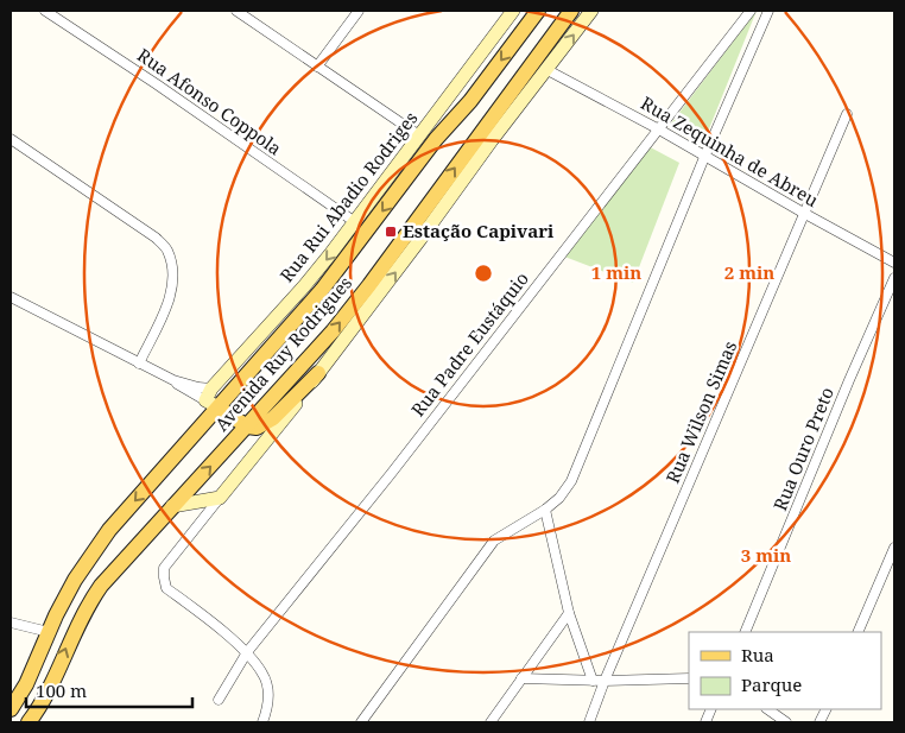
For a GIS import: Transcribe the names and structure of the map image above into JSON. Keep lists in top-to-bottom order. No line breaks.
{"streets":{"main road":["Avenida Ruy Rodrigues"],"street":["Rua Afonso Coppola","Rua Zequinha de Abreu","Rua Rui Abadio Rodriges","Rua Padre Eustáquio","Rua Wilson Simas","Rua Ouro Preto"]},"crossings":[["Rua Afonso Coppola","Rua Rui Abadio Rodriges"],["Rua Zequinha de Abreu","Rua Padre Eustáquio"],["Rua Zequinha de Abreu","Rua Wilson Simas"],["Rua Rui Abadio Rodriges","Avenida Ruy Rodrigues"]],"places":{"transit":["Estação Capivari"]},"legend":["Rua","Parque"],"scale_bar":"100 m","rings":["1 min","2 min","3 min"]}
